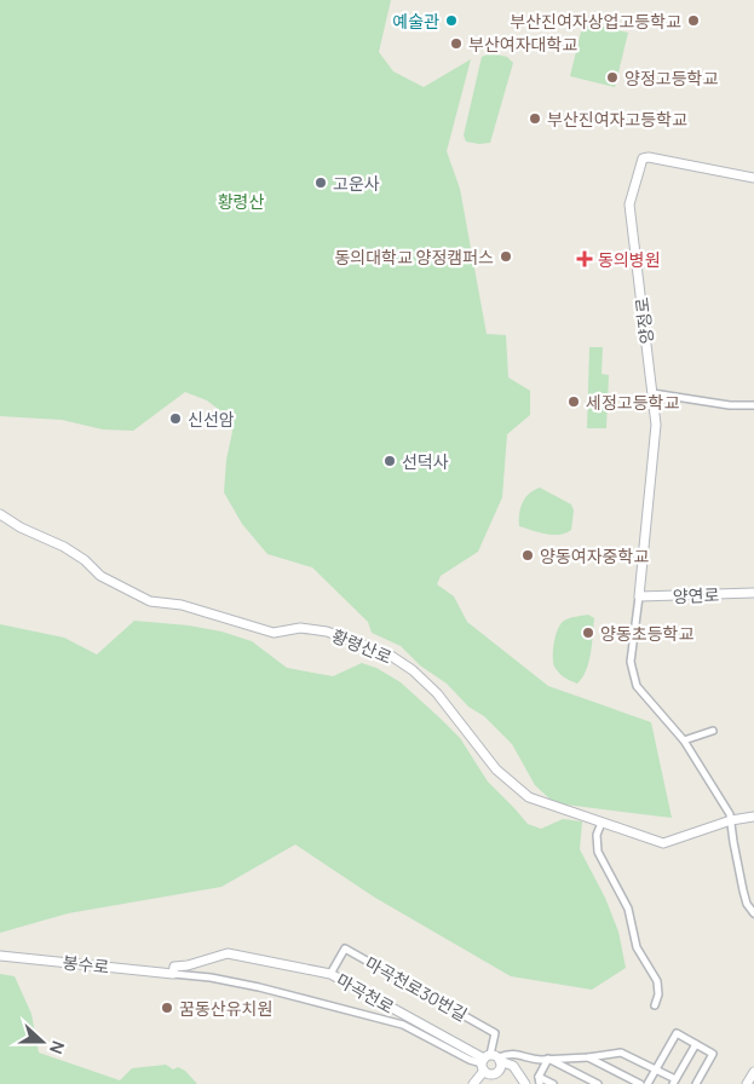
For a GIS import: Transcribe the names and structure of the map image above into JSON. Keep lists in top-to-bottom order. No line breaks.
{"streets":{"street":["양정로","양연로","황령산로","봉수로","마곡천로30번길","마곡천로"]},"crossings":[["양정로","양연로"],["봉수로","마곡천로"],["마곡천로30번길","마곡천로"]],"parks":["황령산"],"places":{"other":["예술관","부산진여자상업고등학교","부산여자대학교","양정고등학교","부산진여자고등학교","고운사","동의대학교 양정캠퍼스","세정고등학교","신선암","선덕사","양동여자중학교","양동초등학교","꿈동산유치원"],"health":["동의병원"]},"north":"right"}
